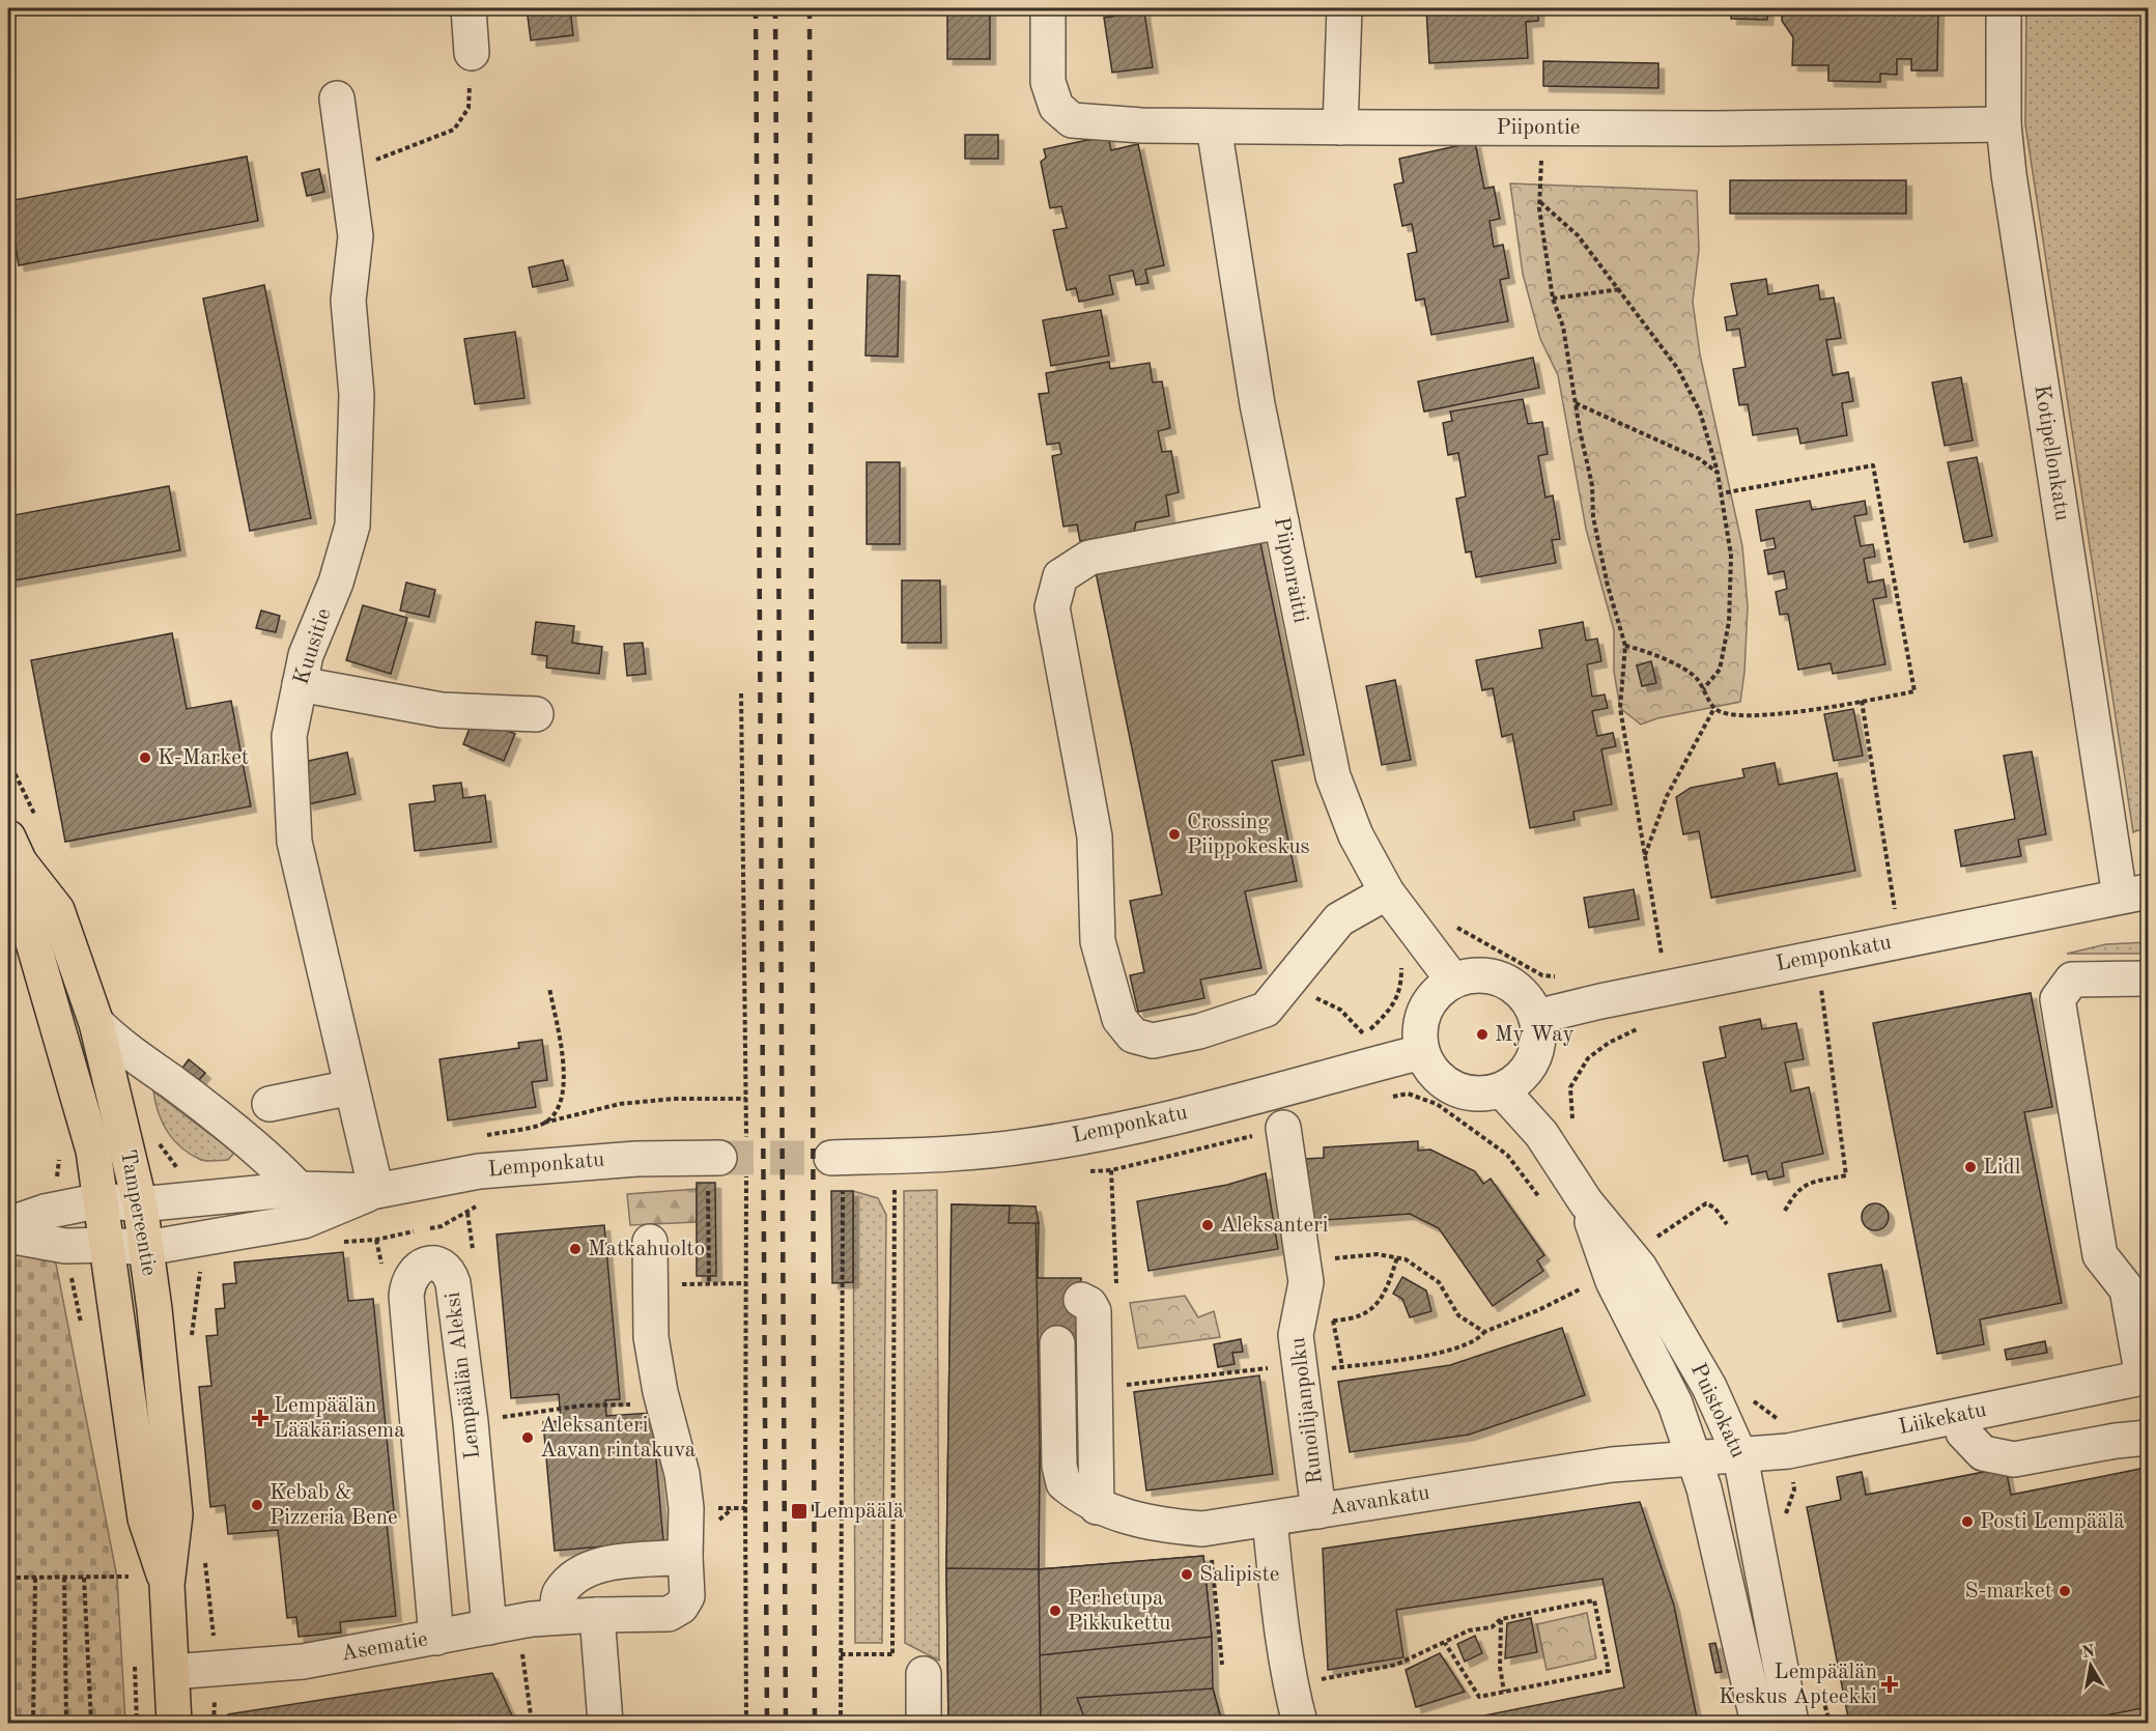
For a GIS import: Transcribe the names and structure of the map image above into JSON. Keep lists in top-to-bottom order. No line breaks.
{"streets":{"main road":["Tampereentie"],"street":["Piipontie","Kotipellonkatu","Piiponraitti","Kuusitie","Lemponkatu","Lempäälän Aleksi","Runoilijanpolku","Puistokatu","Liikekatu","Aavankatu","Asematie"]},"crossings":[["Piipontie","Kotipellonkatu"],["Piipontie","Piiponraitti"],["Kotipellonkatu","Lemponkatu"],["Piiponraitti","Lemponkatu"],["Piiponraitti","Puistokatu"],["Kuusitie","Lemponkatu"],["Lemponkatu","Tampereentie"],["Lemponkatu","Puistokatu"],["Tampereentie","Asematie"],["Lempäälän Aleksi","Asematie"],["Runoilijanpolku","Aavankatu"],["Puistokatu","Liikekatu"],["Puistokatu","Aavankatu"],["Liikekatu","Aavankatu"]],"places":{"other":["K-Market","Crossing Piippokeskus","My Way","Lidl","Aleksanteri","Matkahuolto","Aleksanteri Aavan rintakuva","Kebab & Pizzeria Bene","Posti Lempäälä","Salipiste","S-market","Perhetupa Pikkukettu"],"health":["Lempäälän Lääkäriasema","Lempäälän Keskus Apteekki"],"transit":["Lempäälä"]},"north":"top"}
